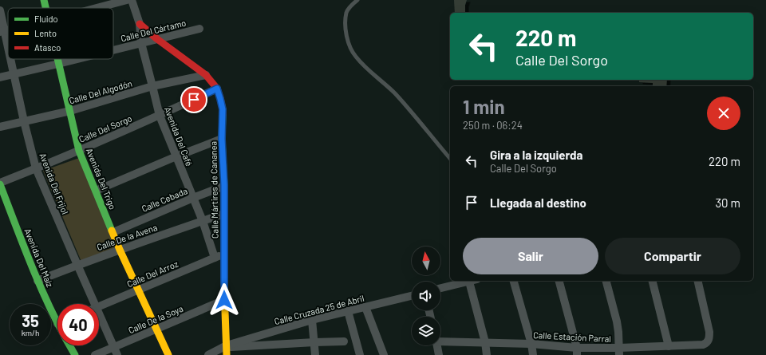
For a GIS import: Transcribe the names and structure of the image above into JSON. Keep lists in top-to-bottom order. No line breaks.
{"streets":{"street":["Calle Del Cártamo","Calle Del Algodón","Calle Del Sorgo","Avenida Del Café","Avenida Del Trigo","Avenida Del Frijol","Calle Mártires de Cananea","Calle Cebada","Calle De la Avena","Avenida Del Maíz","Calle Del Arroz","Calle Cruzada 25 de Abril","Calle De la Soya","Calle Estación Parral"]},"crossings":[["Calle Del Cártamo","Avenida Del Café"],["Calle Del Cártamo","Avenida Del Trigo"],["Calle Del Cártamo","Avenida Del Frijol"],["Calle Del Cártamo","Calle Mártires de Cananea"],["Calle Del Algodón","Avenida Del Café"],["Calle Del Algodón","Avenida Del Trigo"],["Calle Del Algodón","Avenida Del Frijol"],["Calle Del Algodón","Calle Mártires de Cananea"],["Calle Del Sorgo","Avenida Del Café"],["Calle Del Sorgo","Avenida Del Trigo"],["Calle Del Sorgo","Avenida Del Frijol"],["Calle Del Sorgo","Calle Mártires de Cananea"],["Calle Del Sorgo","Avenida Del Maíz"],["Avenida Del Café","Calle Mártires de Cananea"],["Avenida Del Café","Calle Cebada"],["Avenida Del Café","Calle De la Avena"],["Avenida Del Café","Calle Del Arroz"],["Avenida Del Trigo","Calle Cebada"],["Avenida Del Trigo","Calle De la Avena"],["Avenida Del Trigo","Calle Del Arroz"],["Avenida Del Trigo","Calle De la Soya"],["Avenida Del Frijol","Calle De la Avena"],["Avenida Del Frijol","Calle De la Soya"],["Calle Mártires de Cananea","Calle Cebada"],["Calle Mártires de Cananea","Calle De la Avena"],["Calle Mártires de Cananea","Calle Del Arroz"],["Calle Mártires de Cananea","Calle Cruzada 25 de Abril"],["Calle Mártires de Cananea","Calle De la Soya"],["Calle De la Avena","Avenida Del Maíz"]],"legend":["Fluido","Lento","Atasco"],"north":"top","page":{"turn":["220 m","Calle Del Sorgo"],"heading":["1 min","250 m · 06:24"],"list":[{"name":"Gira a la izquierda","note":"Calle Del Sorgo","value":"220 m"},{"name":"Llegada al destino","value":"30 m"}],"buttons":["Salir","Compartir"],"speed":"35 km/h","limit":"40"}}
